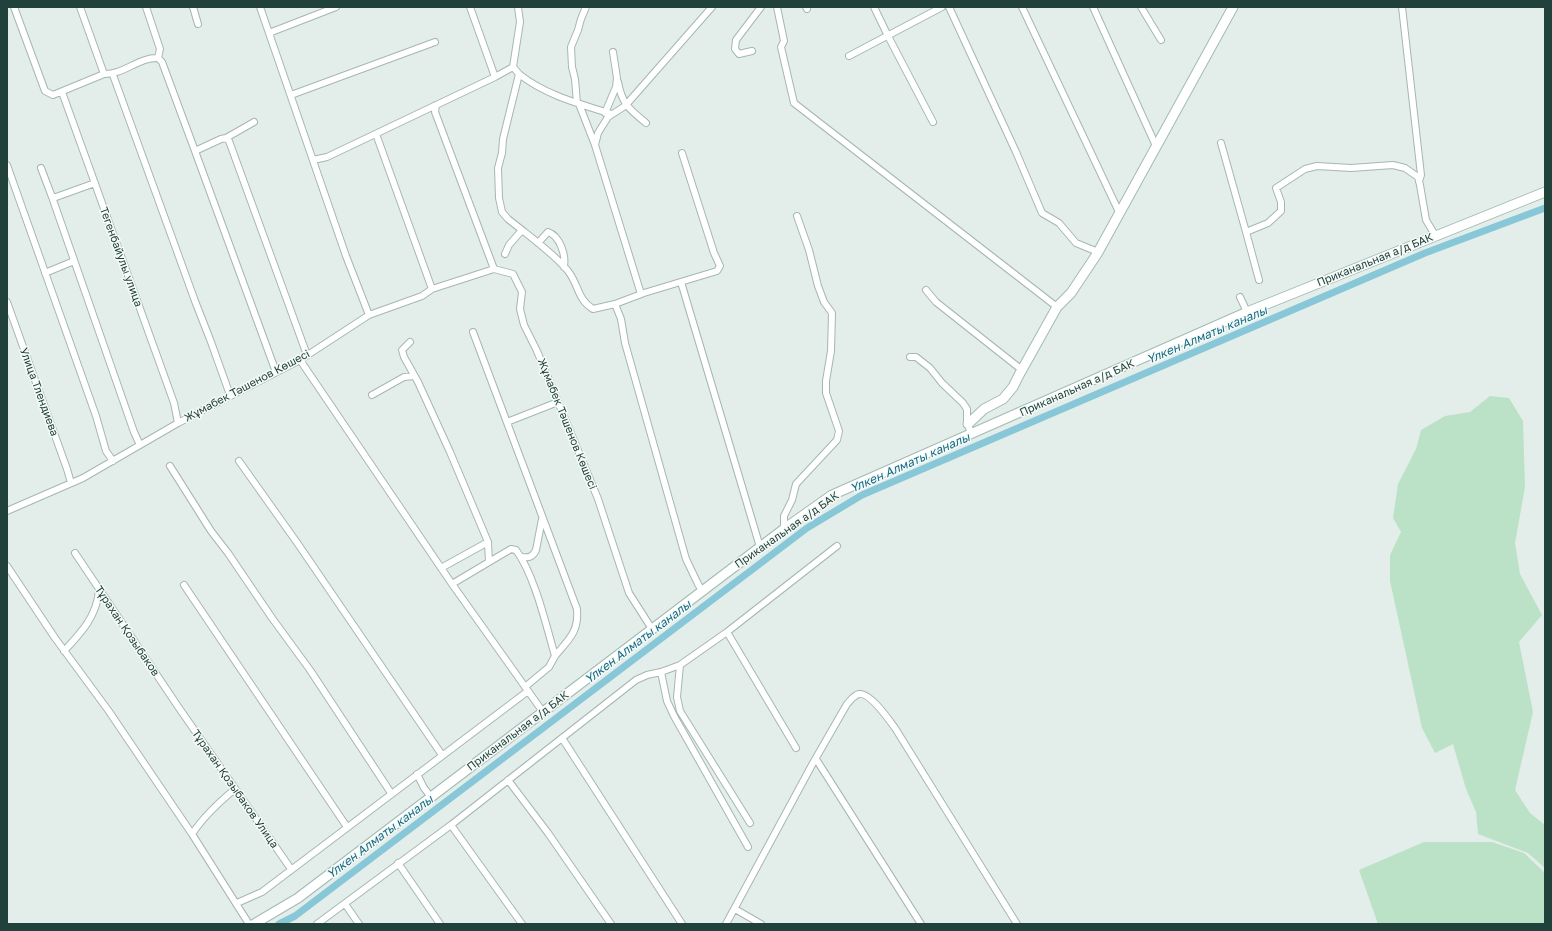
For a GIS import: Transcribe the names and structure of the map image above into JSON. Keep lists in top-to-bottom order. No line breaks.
{"streets":{"main road":["Приканальная а/д БАК"],"street":["Тегенбайулы улица","Жұмабек Тәшенов Көшесі","Улица Тлендиева","Тұрахан Қозыбаков","Тұрахан Қозыбаков Улица"]},"crossings":[["Тегенбайулы улица","Жұмабек Тәшенов Көшесі"],["Приканальная а/д БАК","Жұмабек Тәшенов Көшесі"],["Жұмабек Тәшенов Көшесі","Улица Тлендиева"],["Тұрахан Қозыбаков","Тұрахан Қозыбаков Улица"]],"water":["Үлкен Алматы каналы"]}
